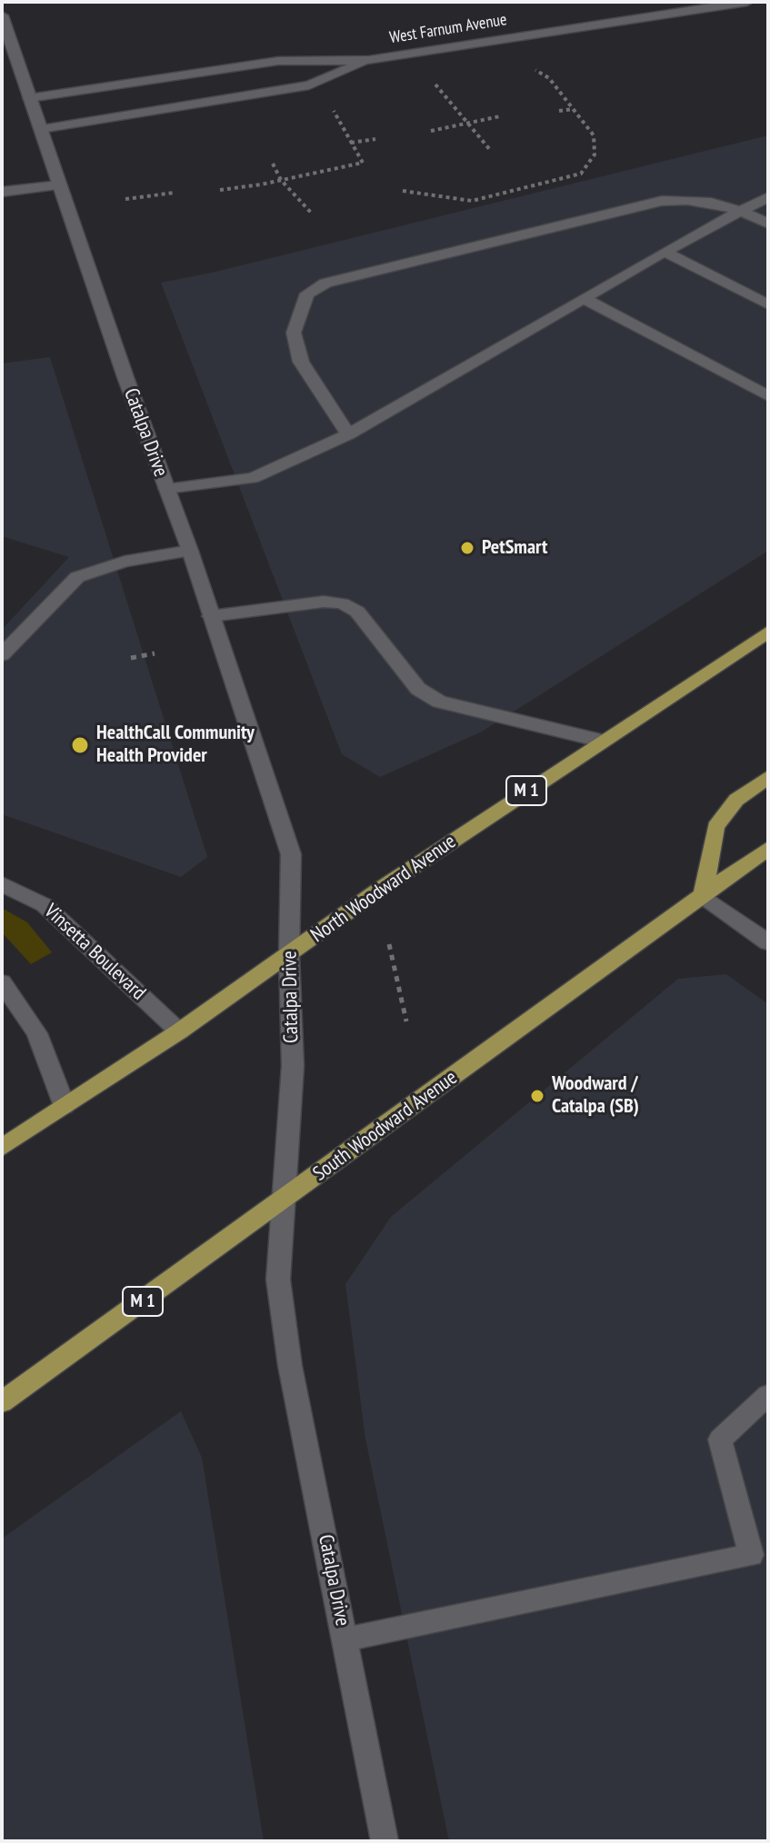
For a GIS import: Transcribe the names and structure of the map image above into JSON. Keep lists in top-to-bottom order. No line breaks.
{"streets":{"main road":["M 1","North Woodward Avenue","South Woodward Avenue"],"street":["West Farnum Avenue","Catalpa Drive","Vinsetta Boulevard"]},"crossings":[["West Farnum Avenue","Catalpa Drive"],["Catalpa Drive","North Woodward Avenue"],["Catalpa Drive","South Woodward Avenue"],["North Woodward Avenue","Vinsetta Boulevard"]],"places":["PetSmart","HealthCall Community Health Provider","Woodward / Catalpa (SB)"]}
